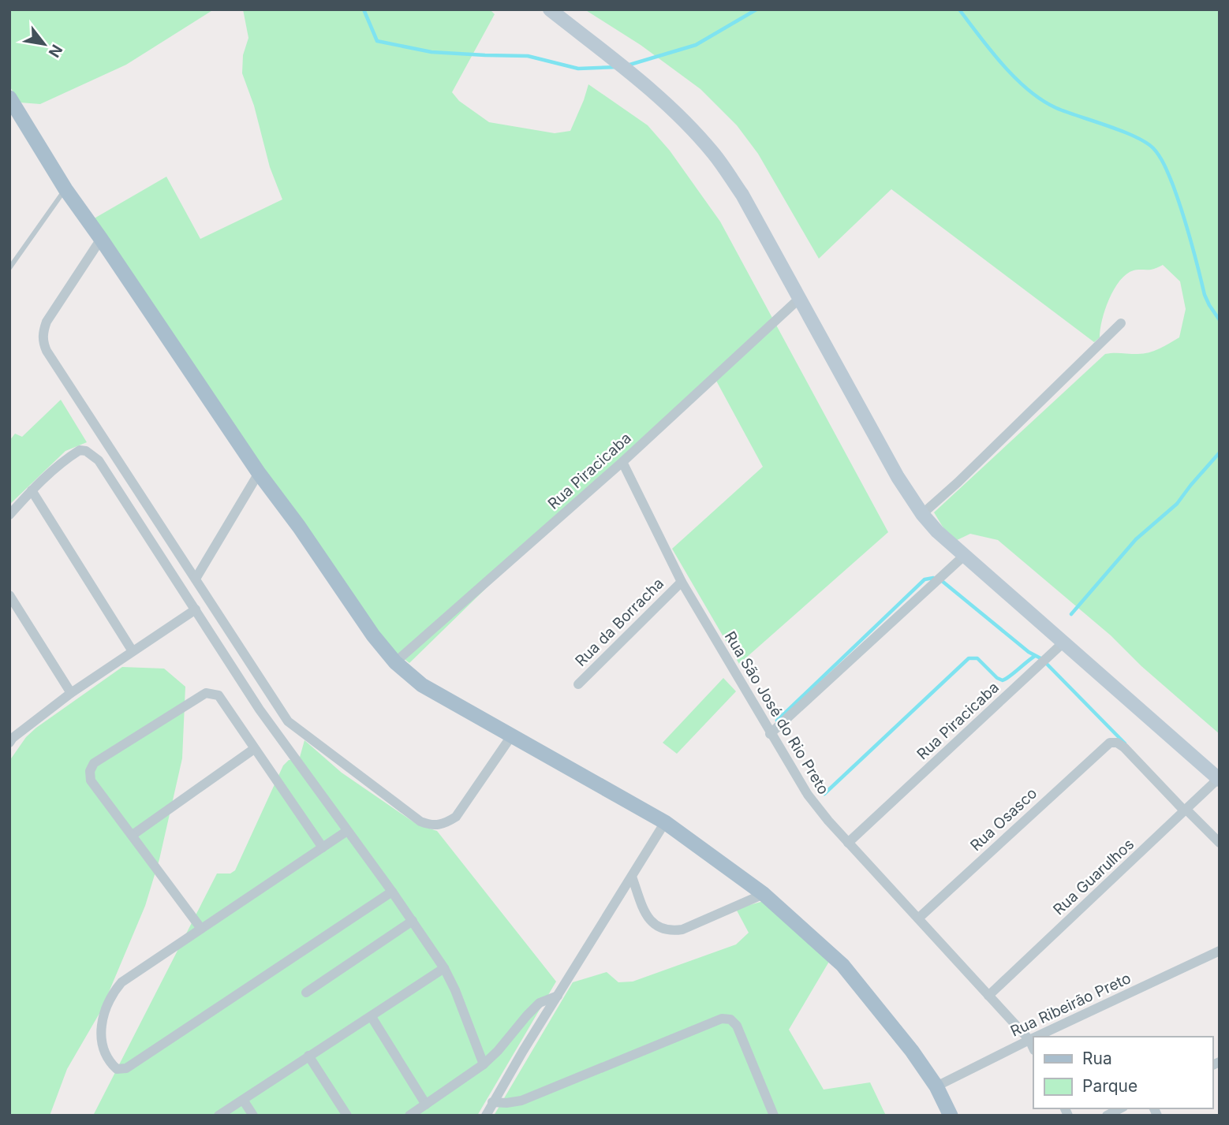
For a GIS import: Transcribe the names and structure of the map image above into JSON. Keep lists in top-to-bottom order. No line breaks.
{"streets":{"street":["Rua Piracicaba","Rua da Borracha","Rua São José do Rio Preto","Rua Osasco","Rua Guarulhos","Rua Ribeirão Preto"]},"crossings":[["Rua Piracicaba","Rua São José do Rio Preto"],["Rua da Borracha","Rua São José do Rio Preto"],["Rua São José do Rio Preto","Rua Osasco"],["Rua São José do Rio Preto","Rua Guarulhos"],["Rua São José do Rio Preto","Rua Ribeirão Preto"],["Rua Osasco","Rua Guarulhos"]],"legend":["Rua","Parque"],"north":"bottom right"}
